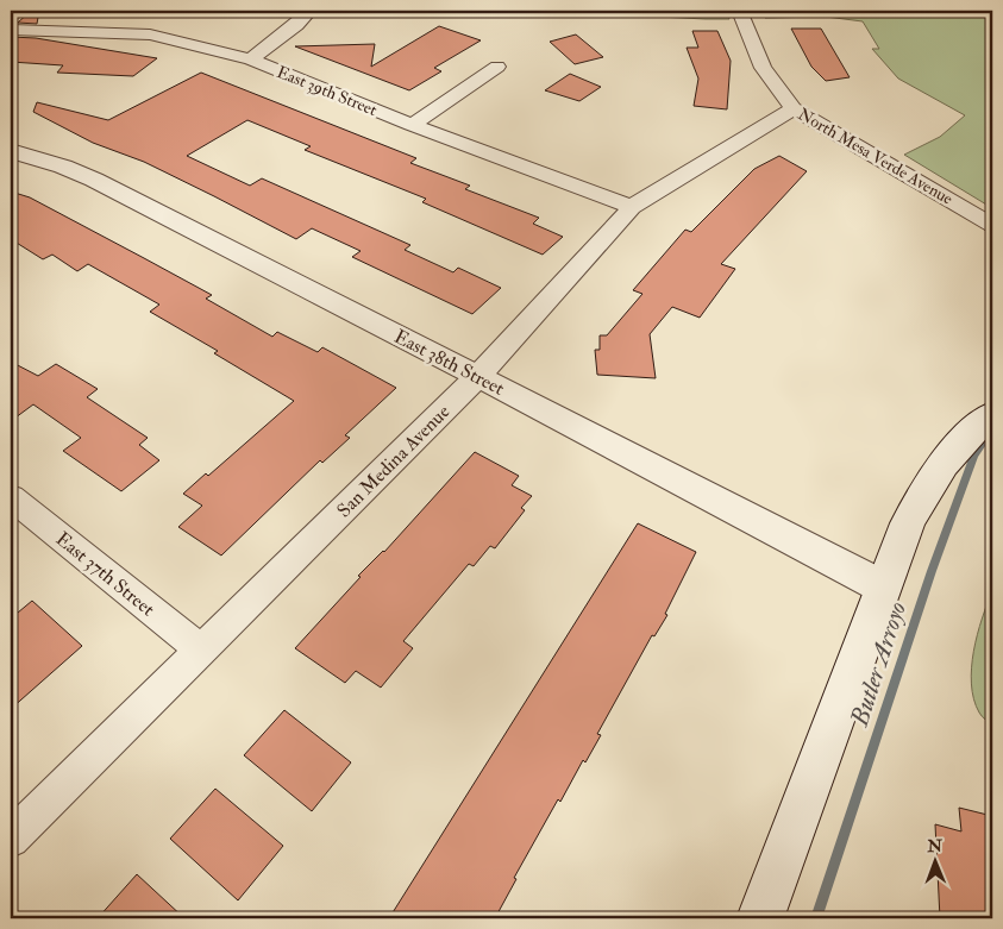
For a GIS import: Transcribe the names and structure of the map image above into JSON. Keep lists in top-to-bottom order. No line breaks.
{"streets":{"street":["East 39th Street","North Mesa Verde Avenue","East 38th Street","San Medina Avenue","East 37th Street"]},"crossings":[["East 39th Street","San Medina Avenue"],["North Mesa Verde Avenue","San Medina Avenue"],["East 38th Street","San Medina Avenue"],["San Medina Avenue","East 37th Street"]],"water":["Butler Arroyo"],"north":"top"}
